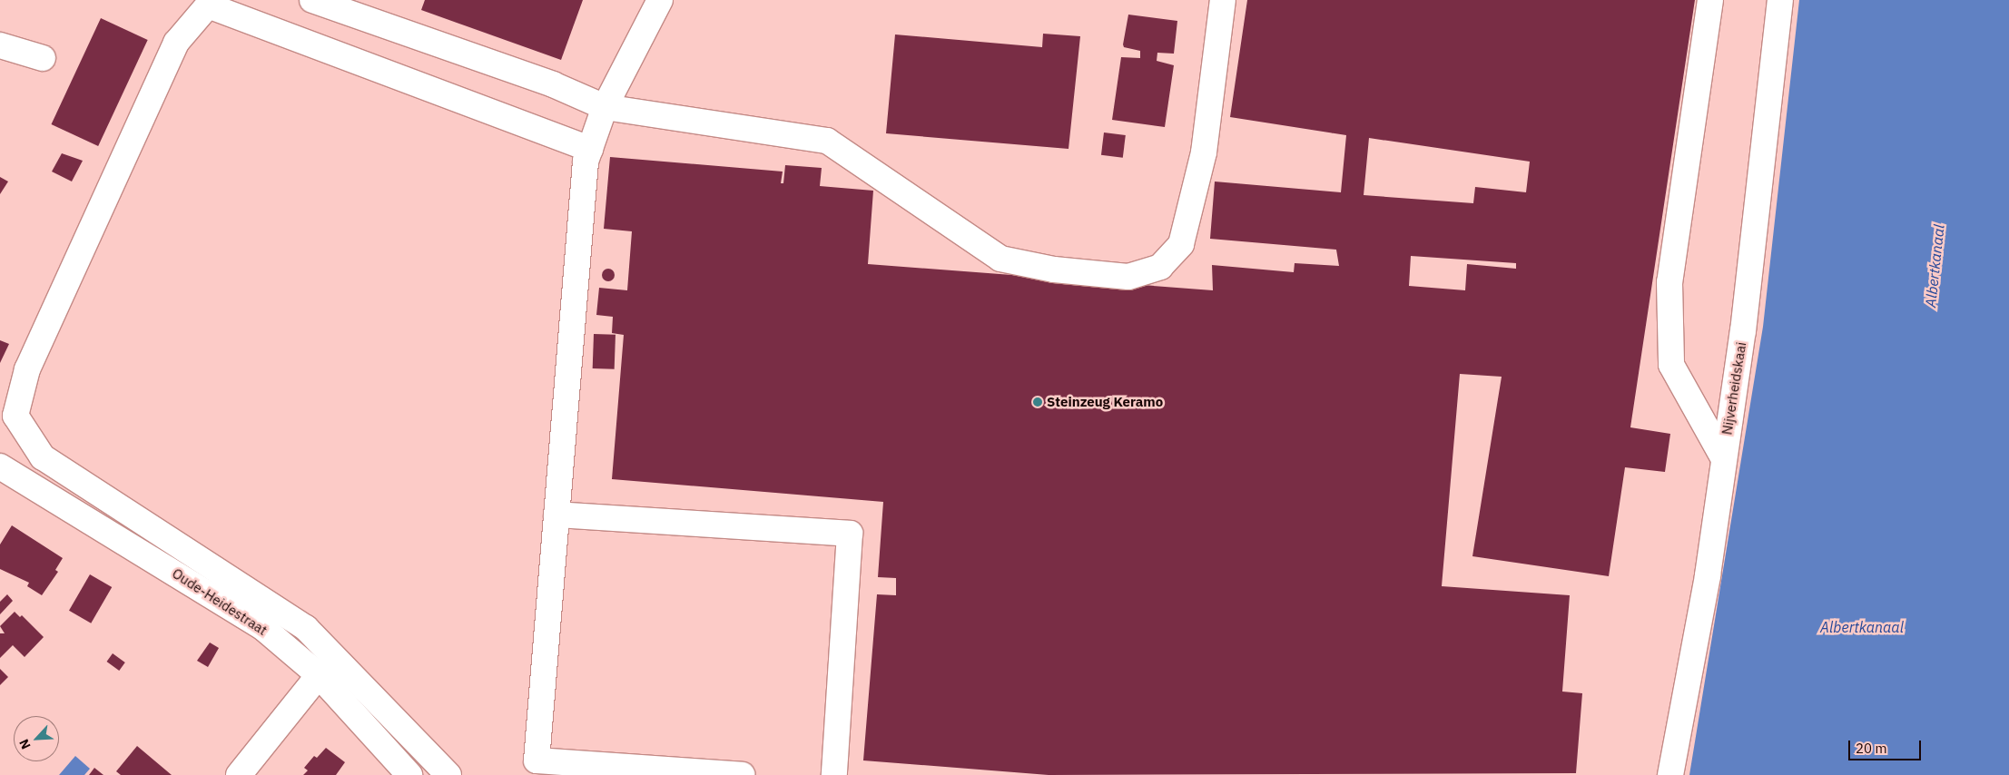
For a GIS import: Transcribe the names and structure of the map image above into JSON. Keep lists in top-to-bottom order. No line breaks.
{"streets":{"street":["Nijverheidskaai","Oude-Heidestraat"]},"water":["Albertkanaal"],"places":["Steinzeug Keramo"],"scale_bar":"20 m","north":"bottom left"}
